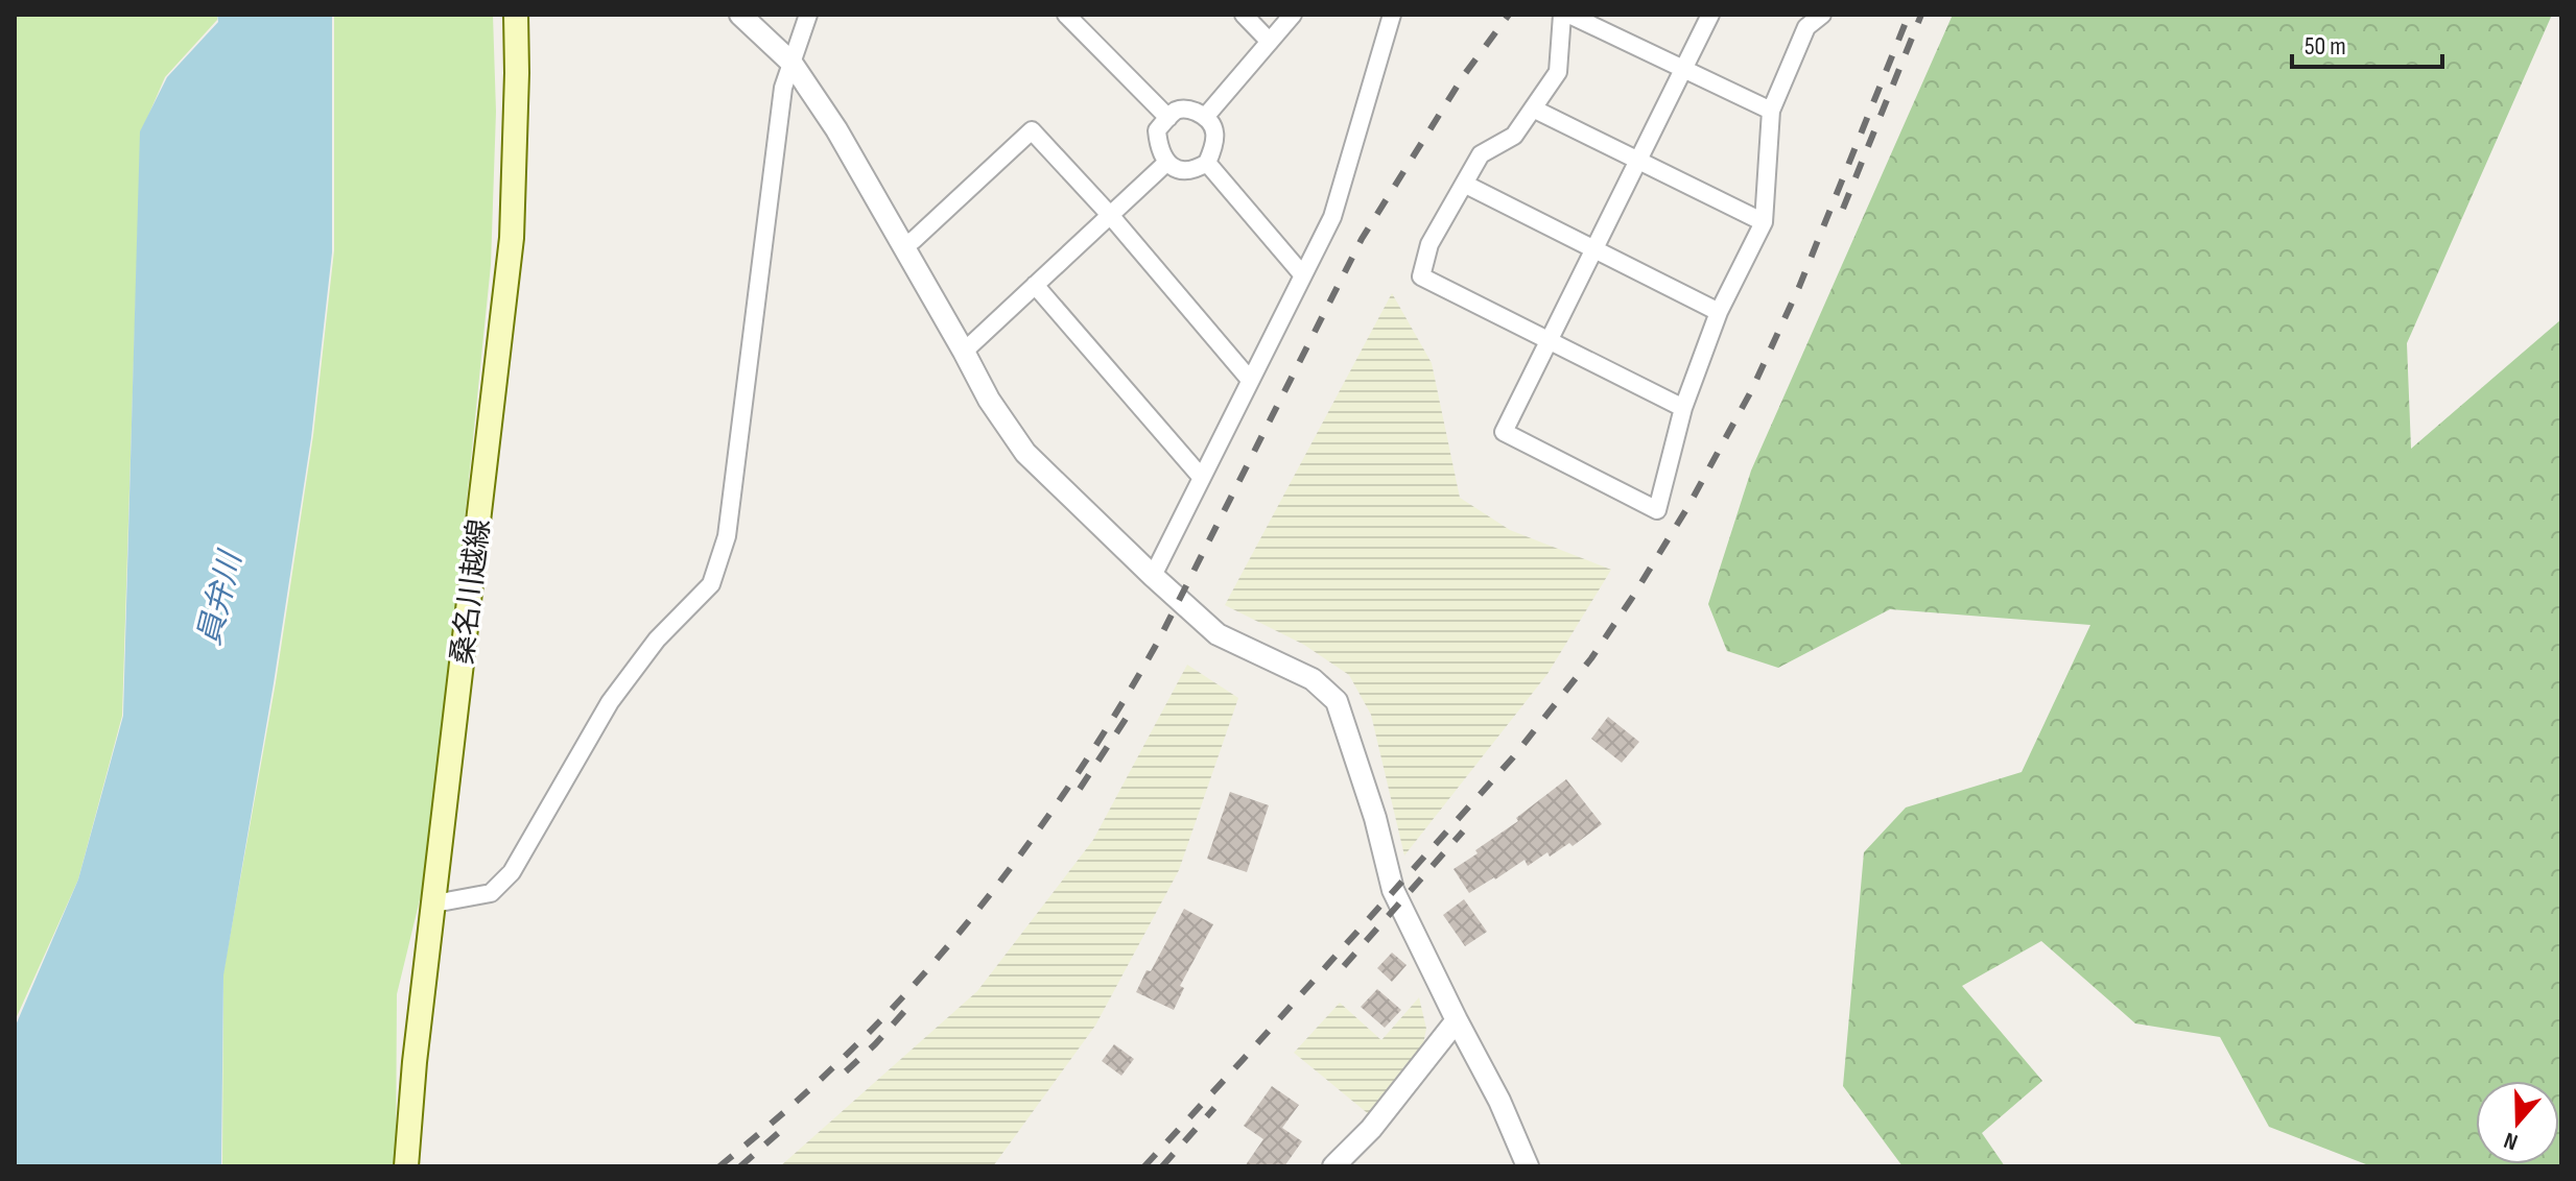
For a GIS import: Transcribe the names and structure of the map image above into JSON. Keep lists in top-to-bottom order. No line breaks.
{"streets":{"main road":["桑名川越線"]},"water":["員弁川"],"scale_bar":"50 m","north":"bottom"}
